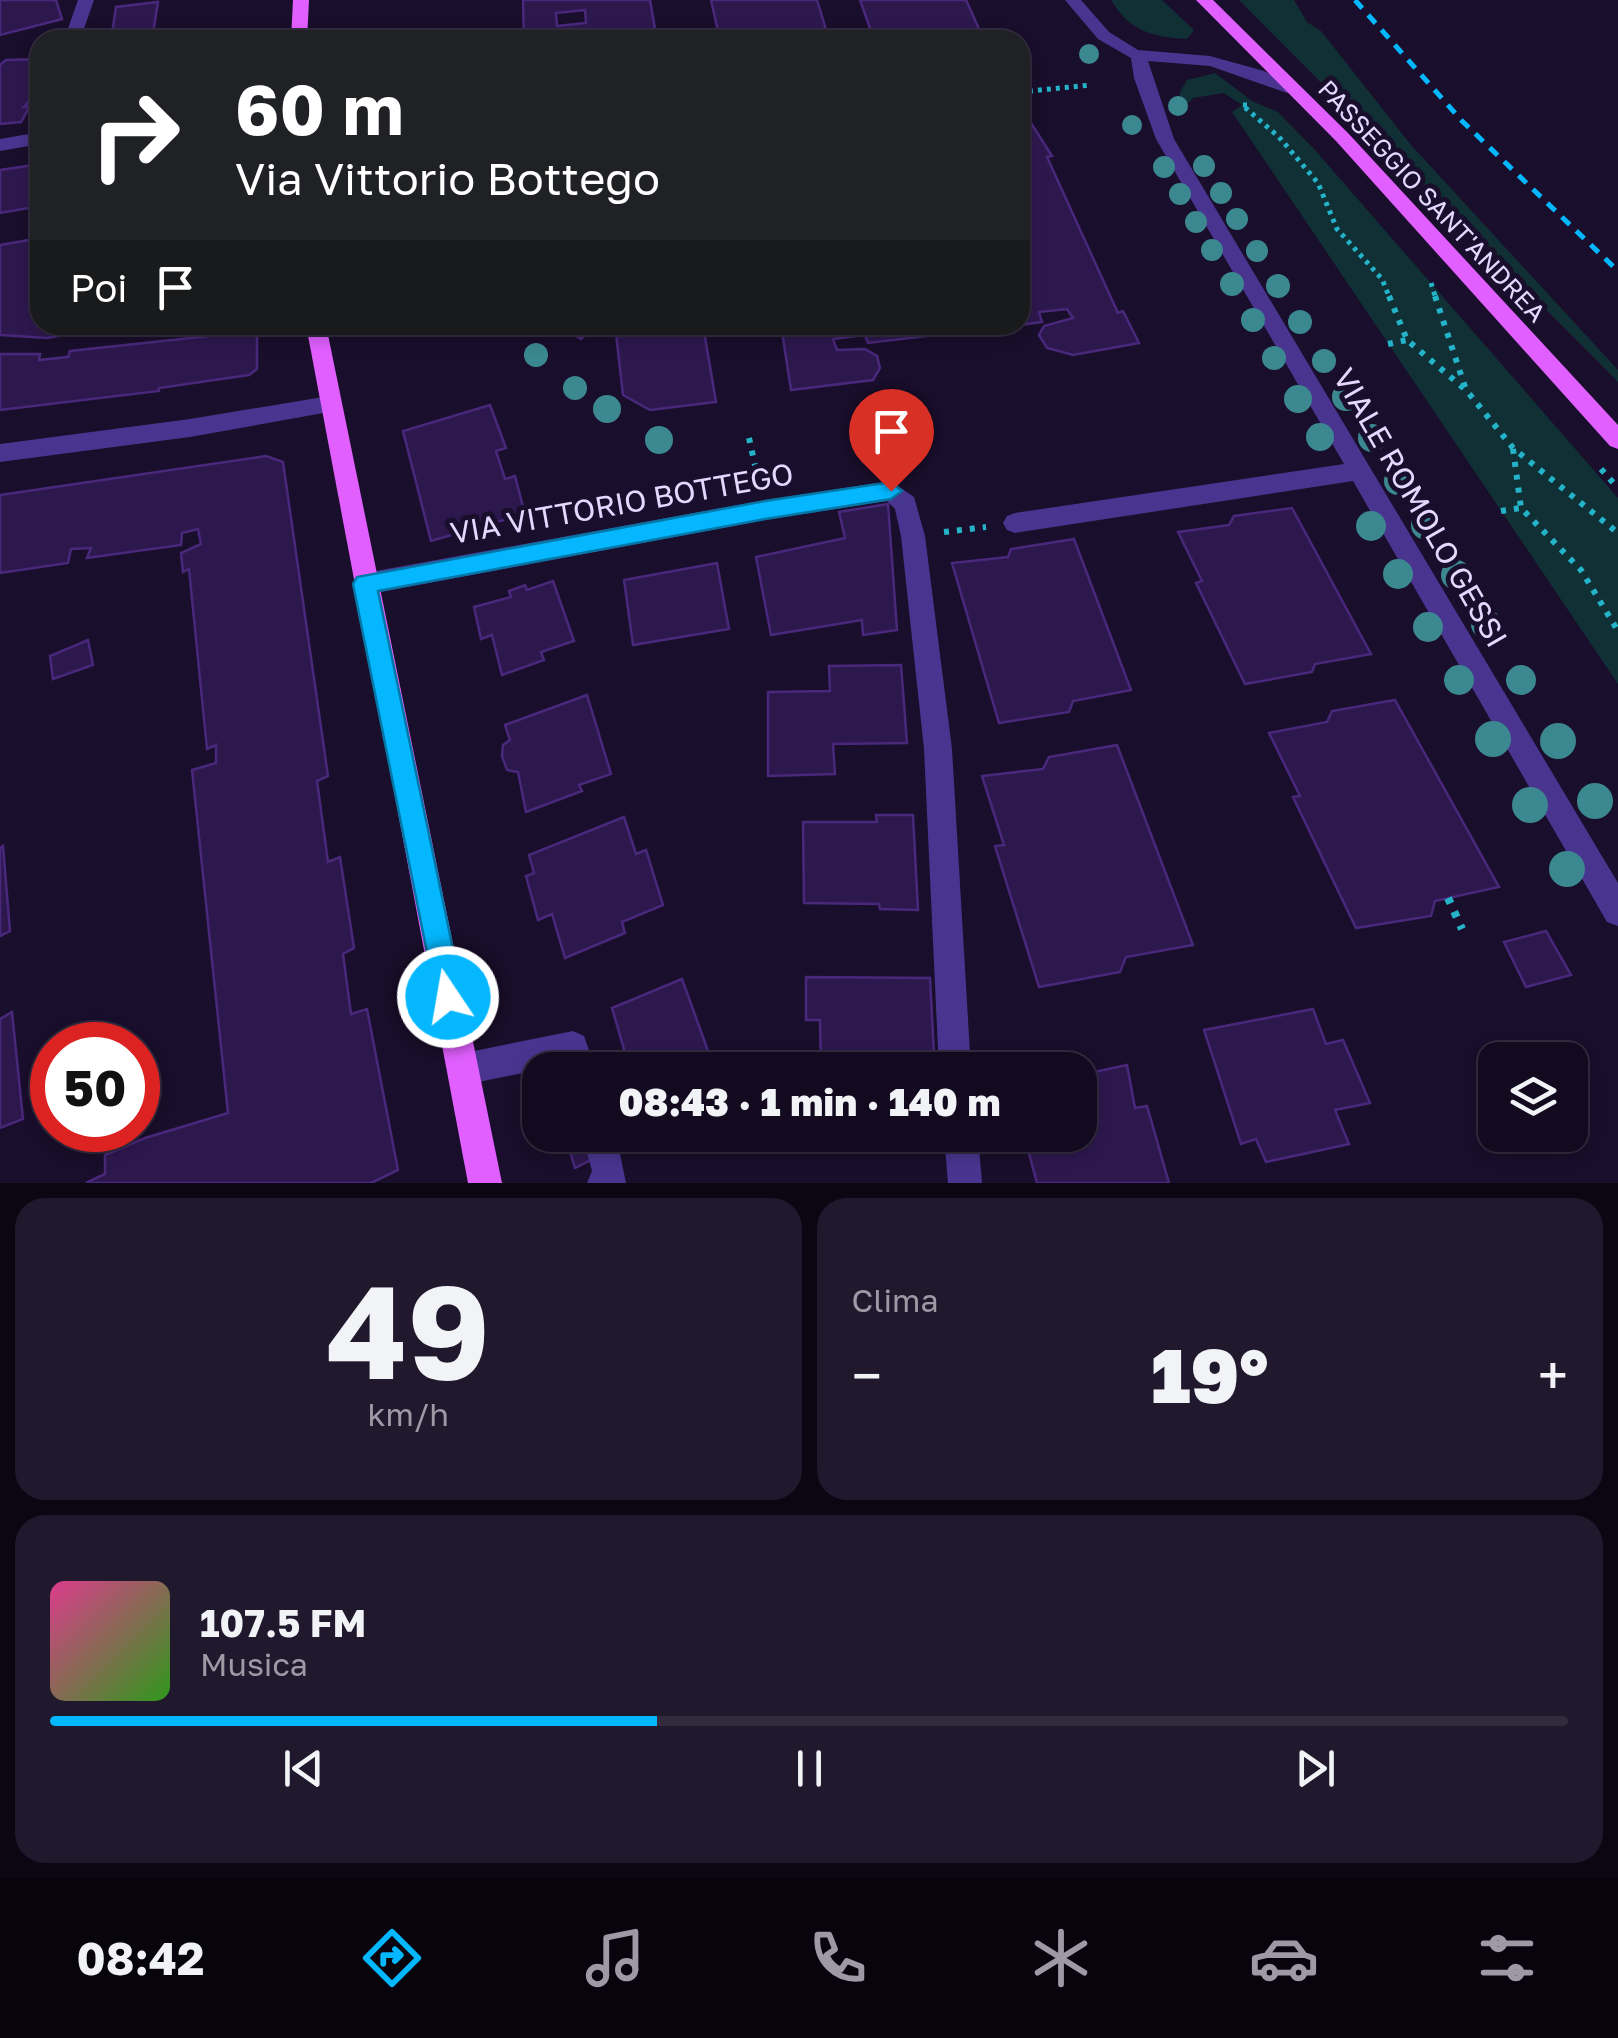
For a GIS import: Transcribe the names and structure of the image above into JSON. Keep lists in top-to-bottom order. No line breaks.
{"streets":{"main road":["PASSEGGIO SANT'ANDREA"],"street":["VIA VITTORIO BOTTEGO","VIALE ROMOLO GESSI"]},"page":{"turn":["60 m","Via Vittorio Bottego"],"then":"Poi","limit":"50","trip":"08:43 · 1 min · 140 m","tile":[["49","km/h"],"Clima"],"heat":["−","19°","+"],"song":["107.5 FM","Musica"],"tabs":"08:42"}}
